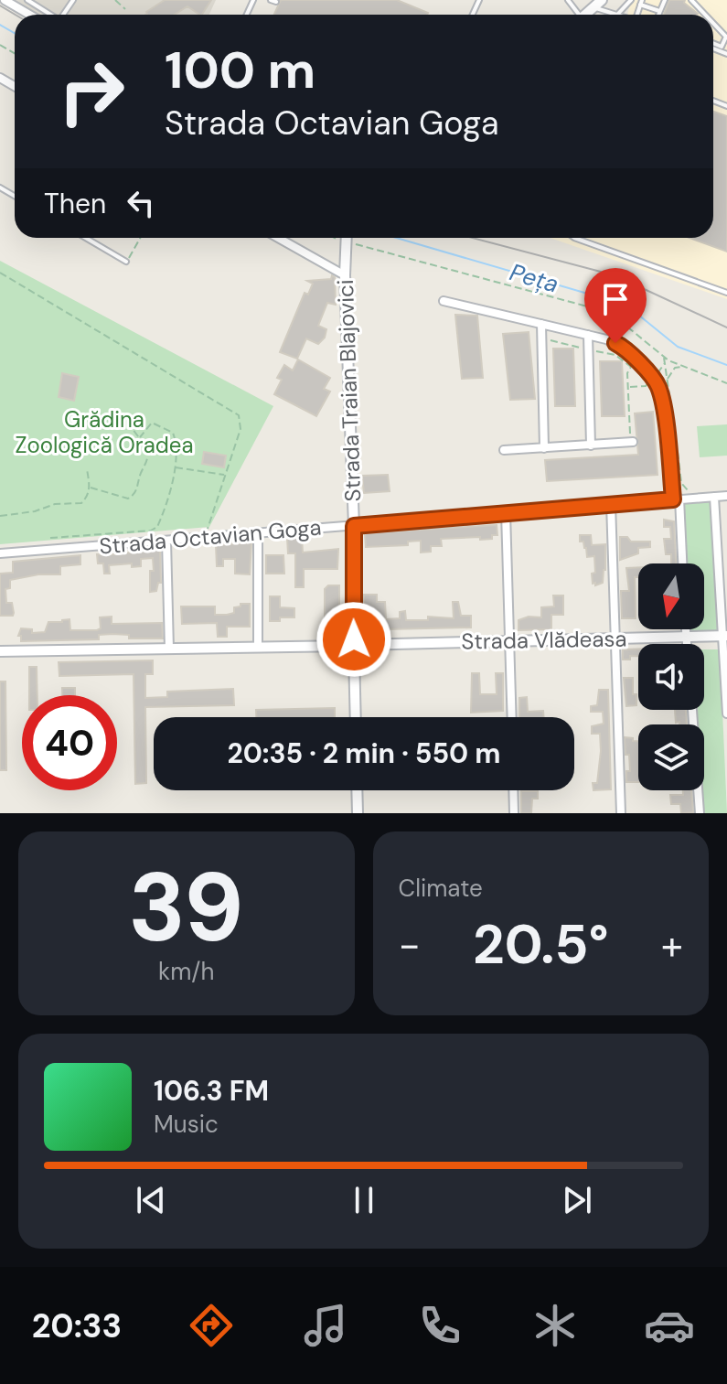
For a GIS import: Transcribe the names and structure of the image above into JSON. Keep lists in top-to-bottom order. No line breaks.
{"streets":{"street":["Strada Traian Blajovici","Strada Octavian Goga","Strada Vlădeasa"]},"crossings":[["Strada Traian Blajovici","Strada Octavian Goga"],["Strada Traian Blajovici","Strada Vlădeasa"]],"water":["Peța"],"parks":["Grădina Zoologică Oradea"],"north":"bottom","page":{"turn":["100 m","Strada Octavian Goga"],"then":"Then","limit":"40","trip":"20:35 · 2 min · 550 m","tile":[["39","km/h"],"Climate"],"heat":["−","20.5°","+"],"song":["106.3 FM","Music"],"tabs":"20:33"}}
